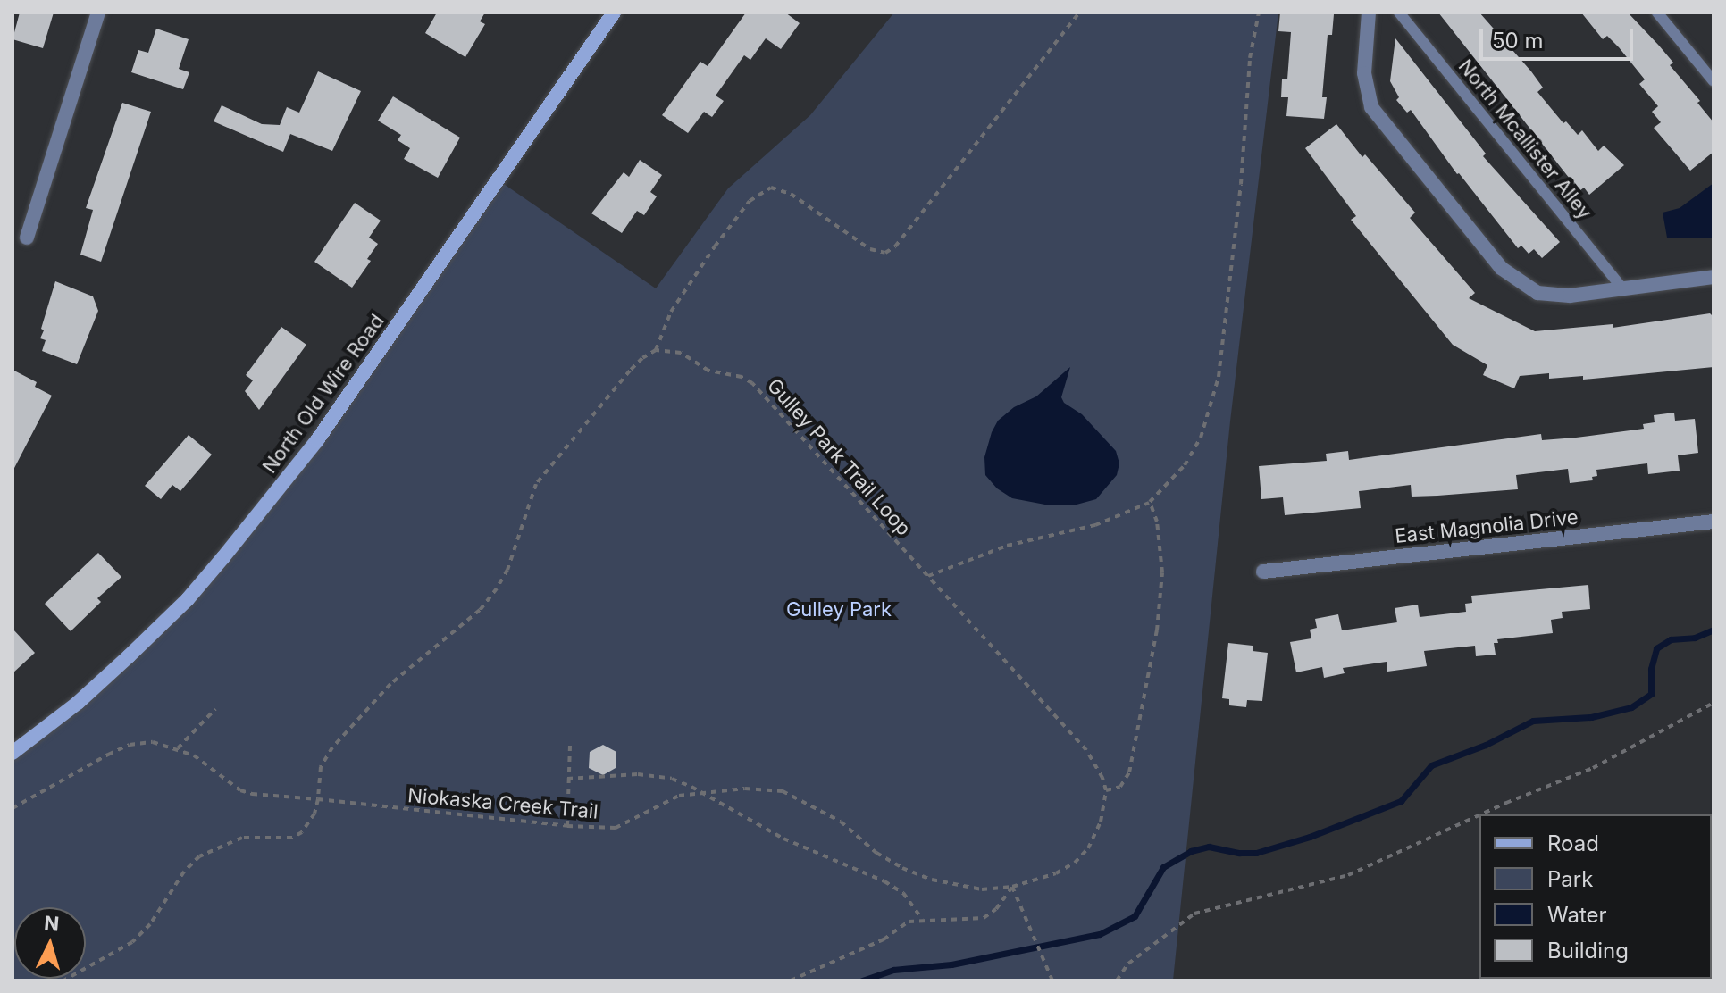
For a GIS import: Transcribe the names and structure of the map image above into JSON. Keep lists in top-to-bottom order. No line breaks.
{"streets":{"street":["North Old Wire Road","East Magnolia Drive"],"lane":["North Mcallister Alley"],"path":["Gulley Park Trail Loop","Niokaska Creek Trail"]},"parks":["Gulley Park"],"legend":["Road","Park","Water","Building"],"scale_bar":"50 m","north":"top"}
